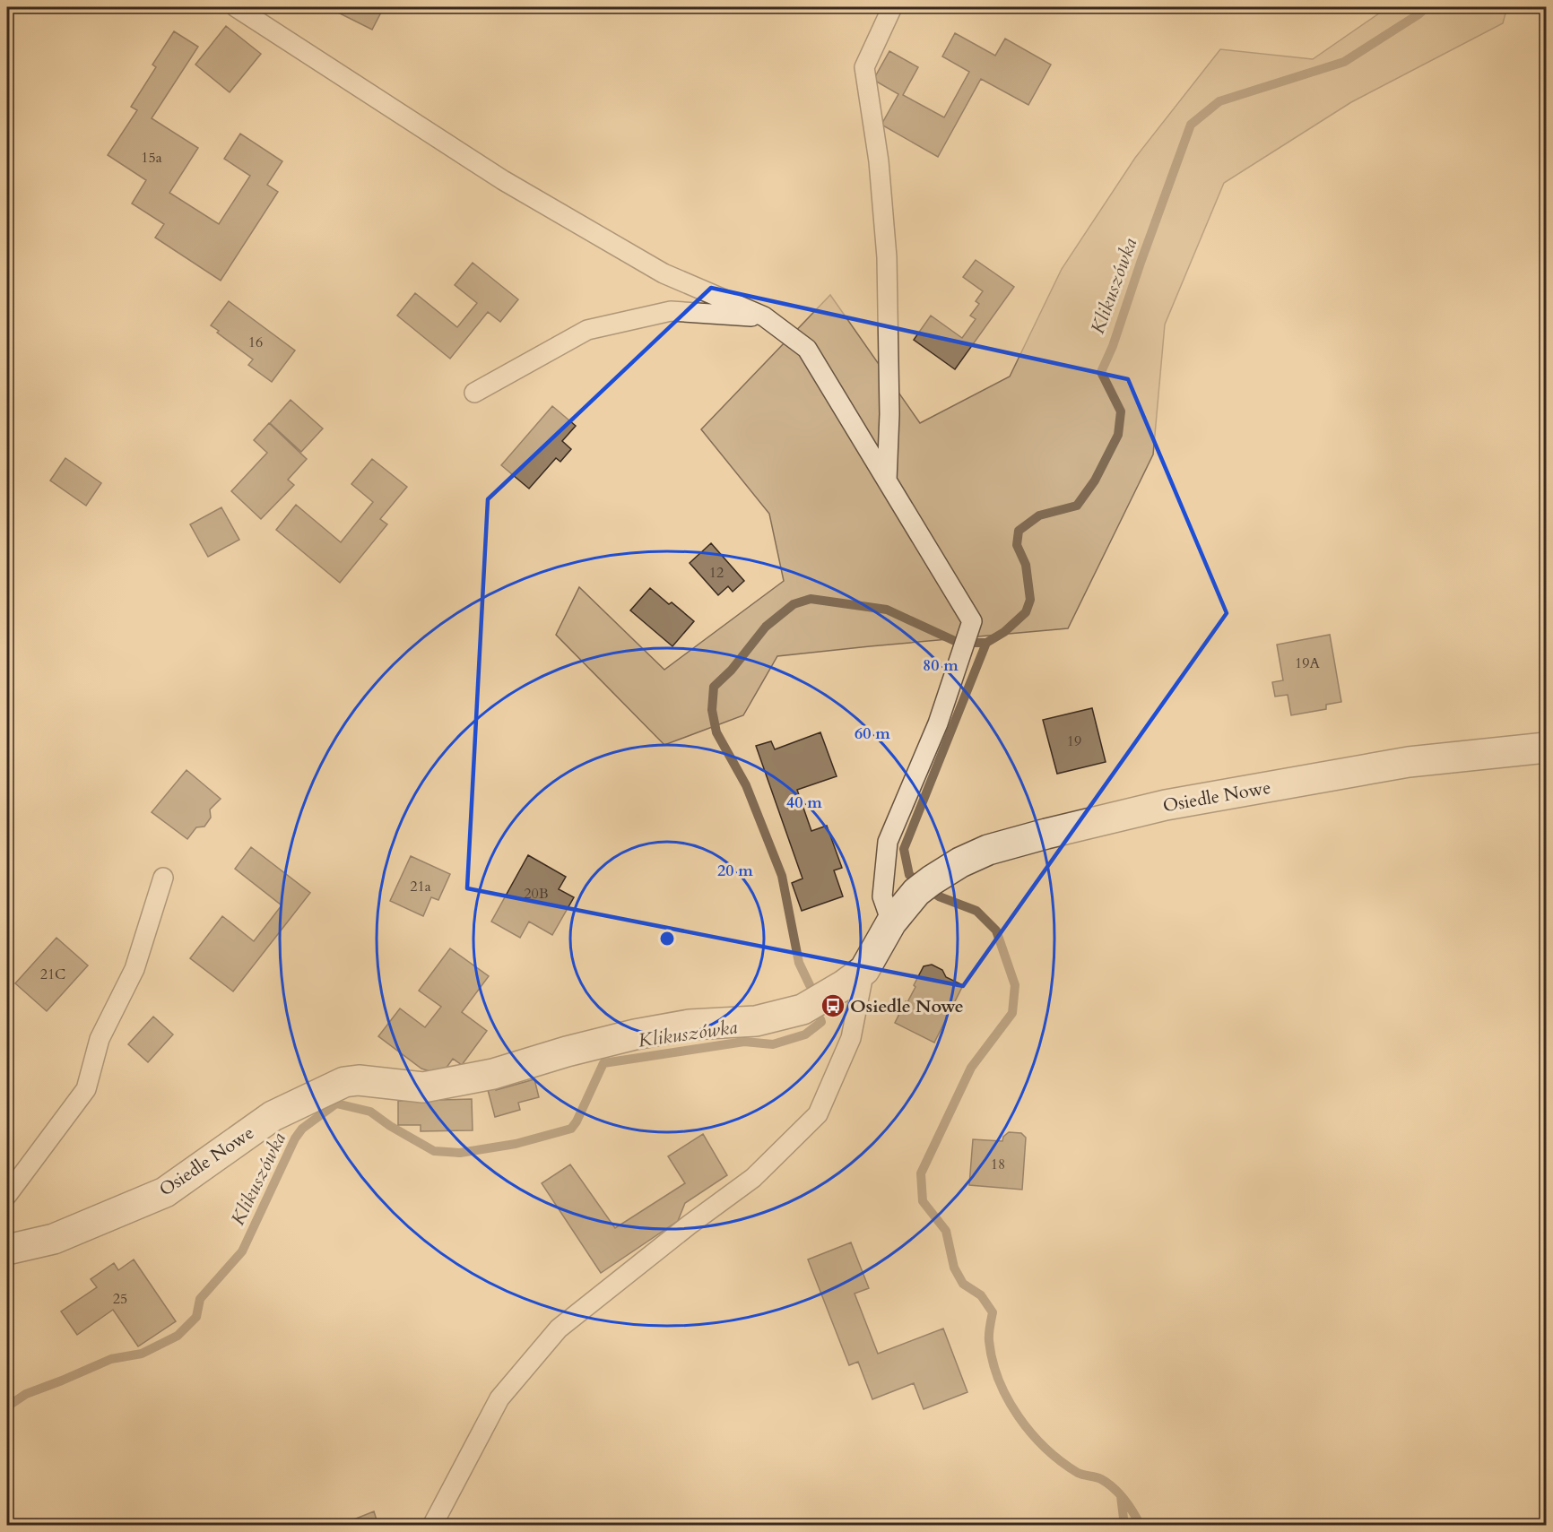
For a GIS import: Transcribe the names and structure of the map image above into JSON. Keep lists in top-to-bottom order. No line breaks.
{"streets":{"street":["Osiedle Nowe"]},"water":["Klikuszówka"],"places":{"bus stop":["Osiedle Nowe"]},"house_numbers":["15a","16","12","19A","19","21a","20B","21C","18","25"],"rings":["80 m","60 m","40 m","20 m"]}
